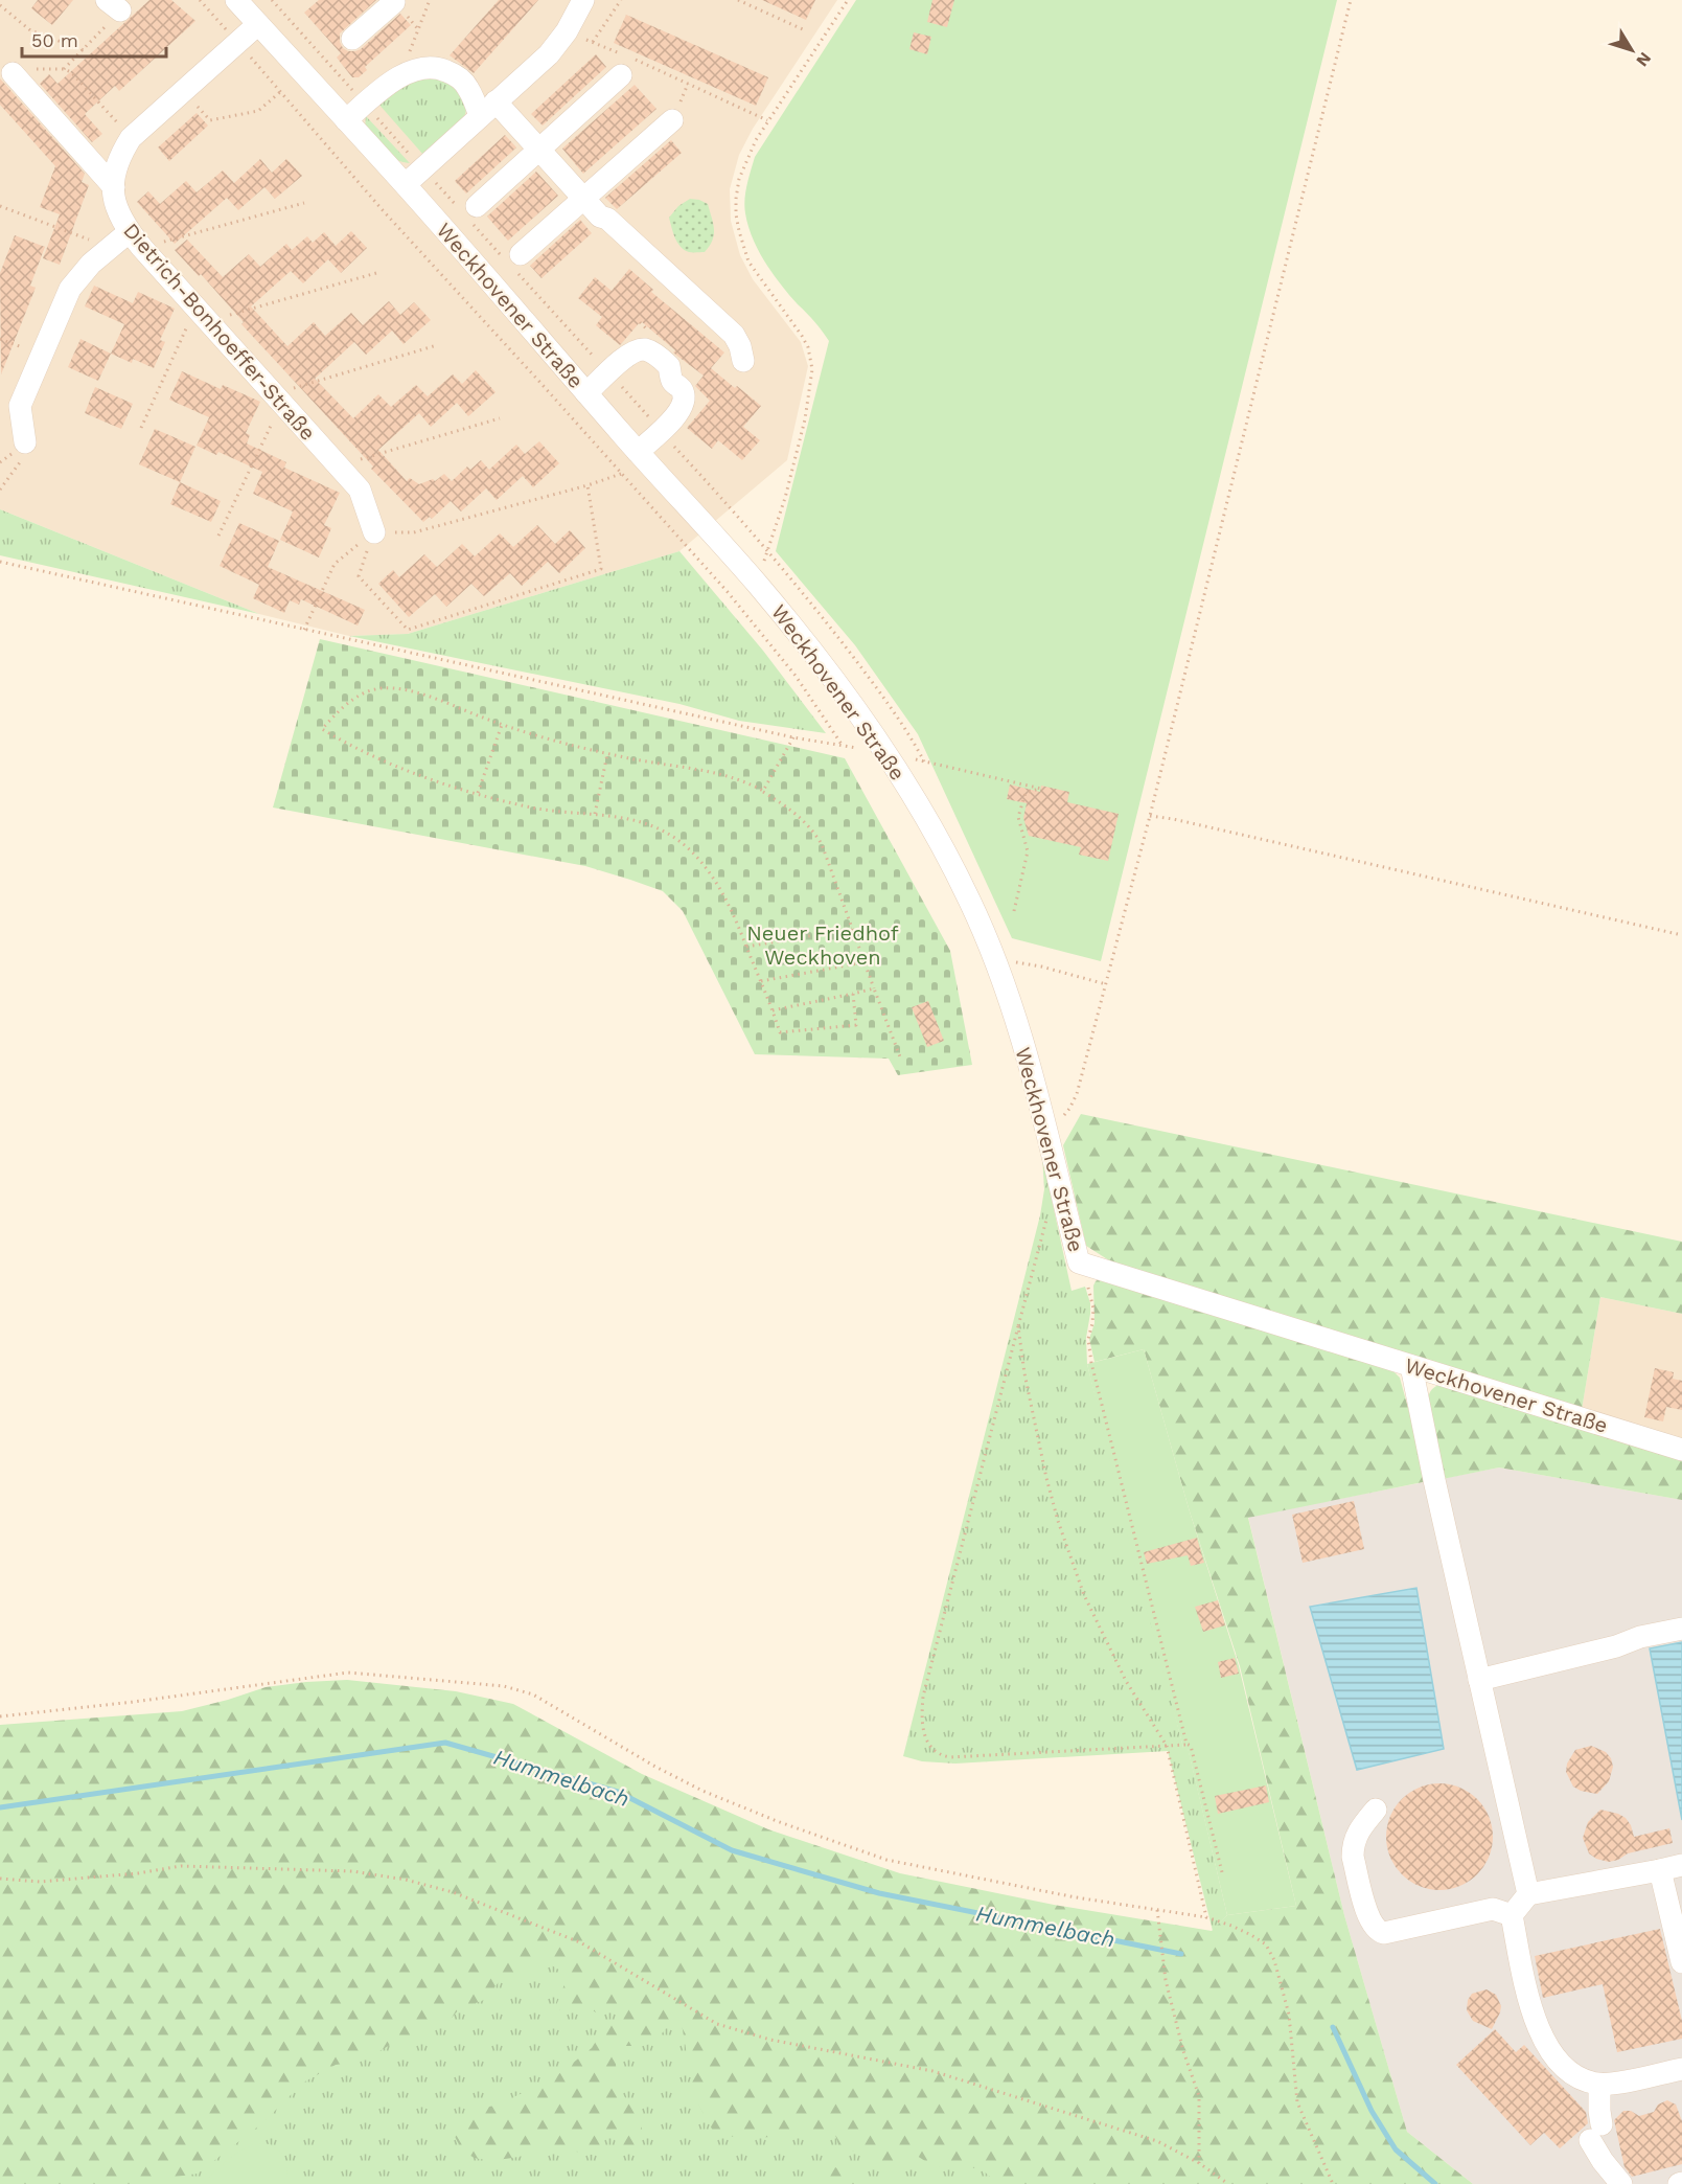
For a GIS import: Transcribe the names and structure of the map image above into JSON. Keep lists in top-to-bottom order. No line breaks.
{"streets":{"street":["Weckhovener Straße","Dietrich-Bonhoeffer-Straße"]},"crossings":[["Weckhovener Straße","Dietrich-Bonhoeffer-Straße"]],"water":["Hummelbach"],"parks":["Neuer Friedhof Weckhoven"],"scale_bar":"50 m","north":"bottom right"}
